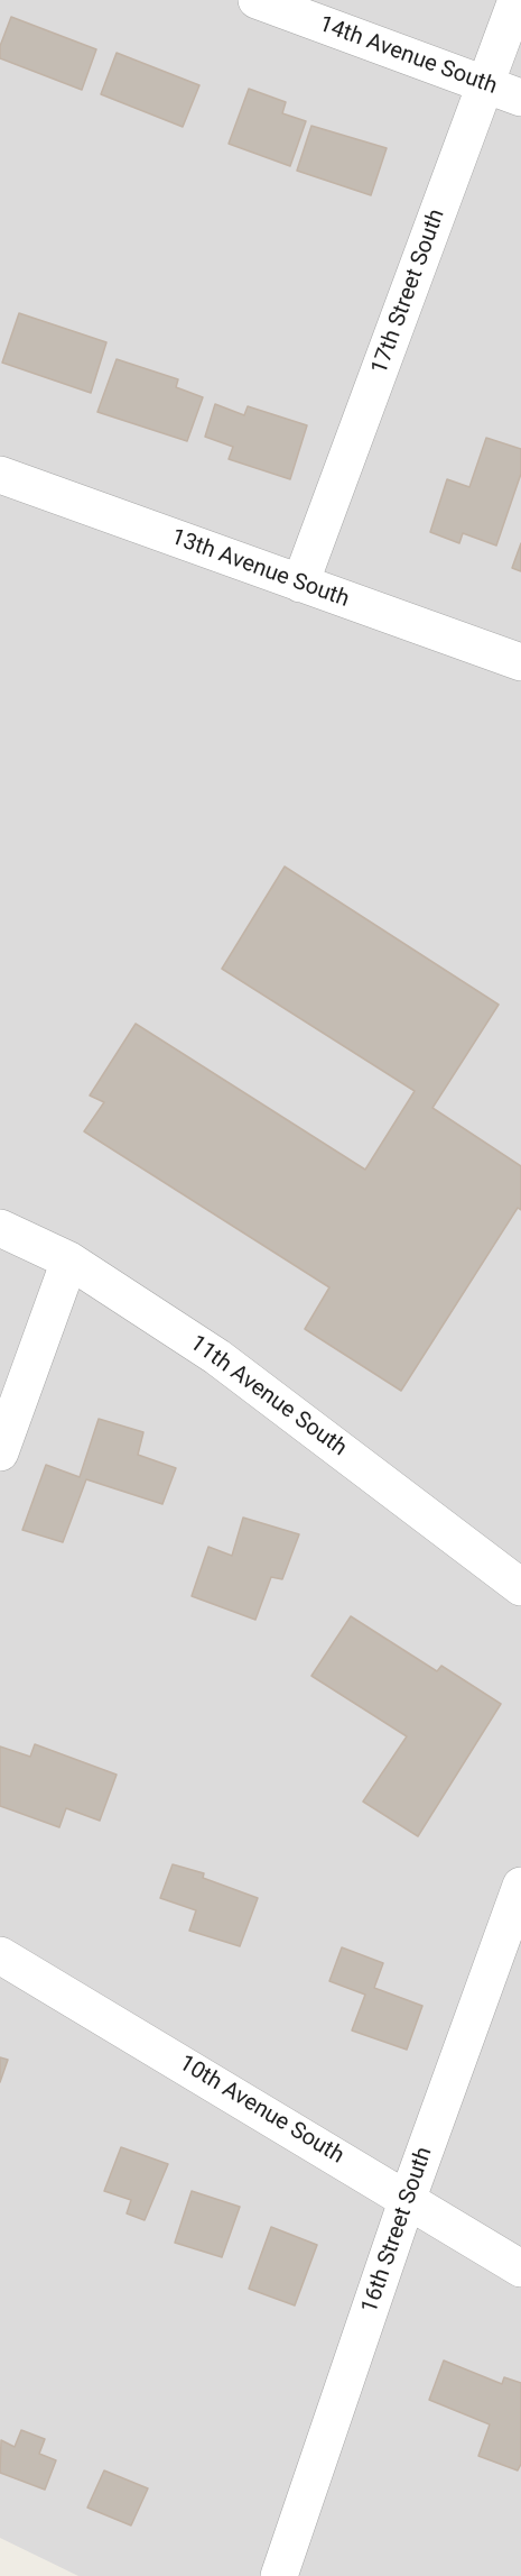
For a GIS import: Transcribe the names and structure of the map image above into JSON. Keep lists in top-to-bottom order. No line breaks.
{"streets":{"street":["14th Avenue South","17th Street South","13th Avenue South","11th Avenue South","10th Avenue South","16th Street South"]},"crossings":[["14th Avenue South","17th Street South"],["17th Street South","13th Avenue South"],["10th Avenue South","16th Street South"]]}
